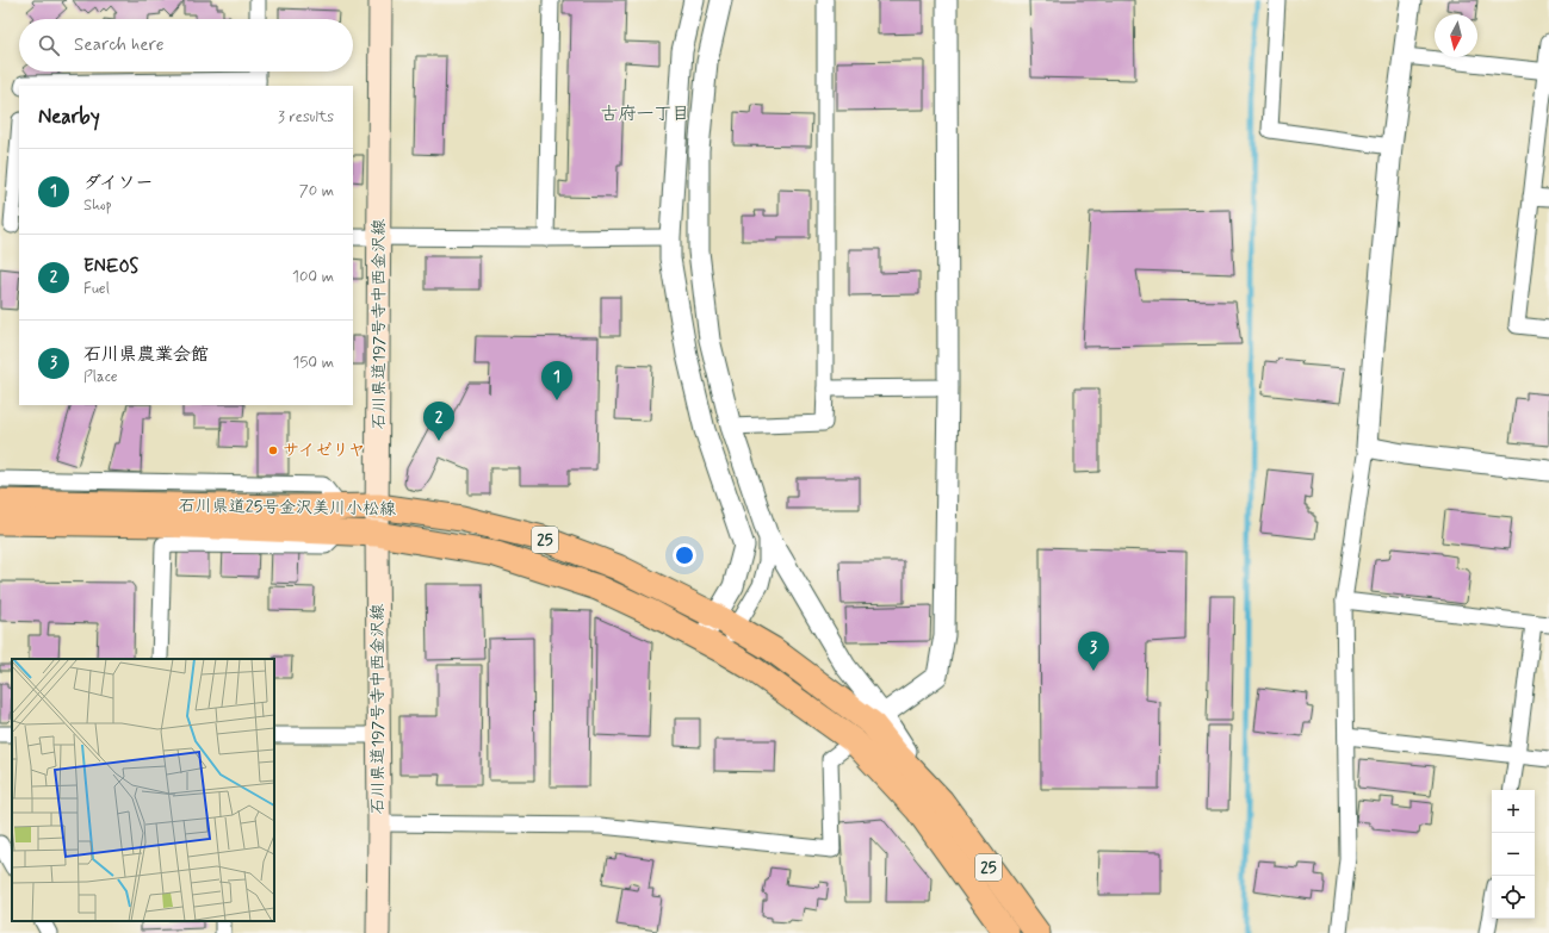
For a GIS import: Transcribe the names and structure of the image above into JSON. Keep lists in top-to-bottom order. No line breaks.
{"streets":{"main road":["石川県道197号寺中西金沢線","石川県道25号金沢美川小松線","25"]},"crossings":[["石川県道197号寺中西金沢線","石川県道25号金沢美川小松線"],["石川県道25号金沢美川小松線","25"]],"districts":["古府一丁目"],"places":["サイゼリヤ"],"north":"bottom","page":{"search":"Search here","heading":["Nearby","3 results"],"list":[{"mark":"1","name":"ダイソー","note":"Shop","value":"70 m"},{"mark":"2","name":"ENEOS","note":"Fuel","value":"100 m"},{"mark":"3","name":"石川県農業会館","note":"Place","value":"150 m"}],"pins":["1","2","3"],"map_buttons":["+","−"]}}
